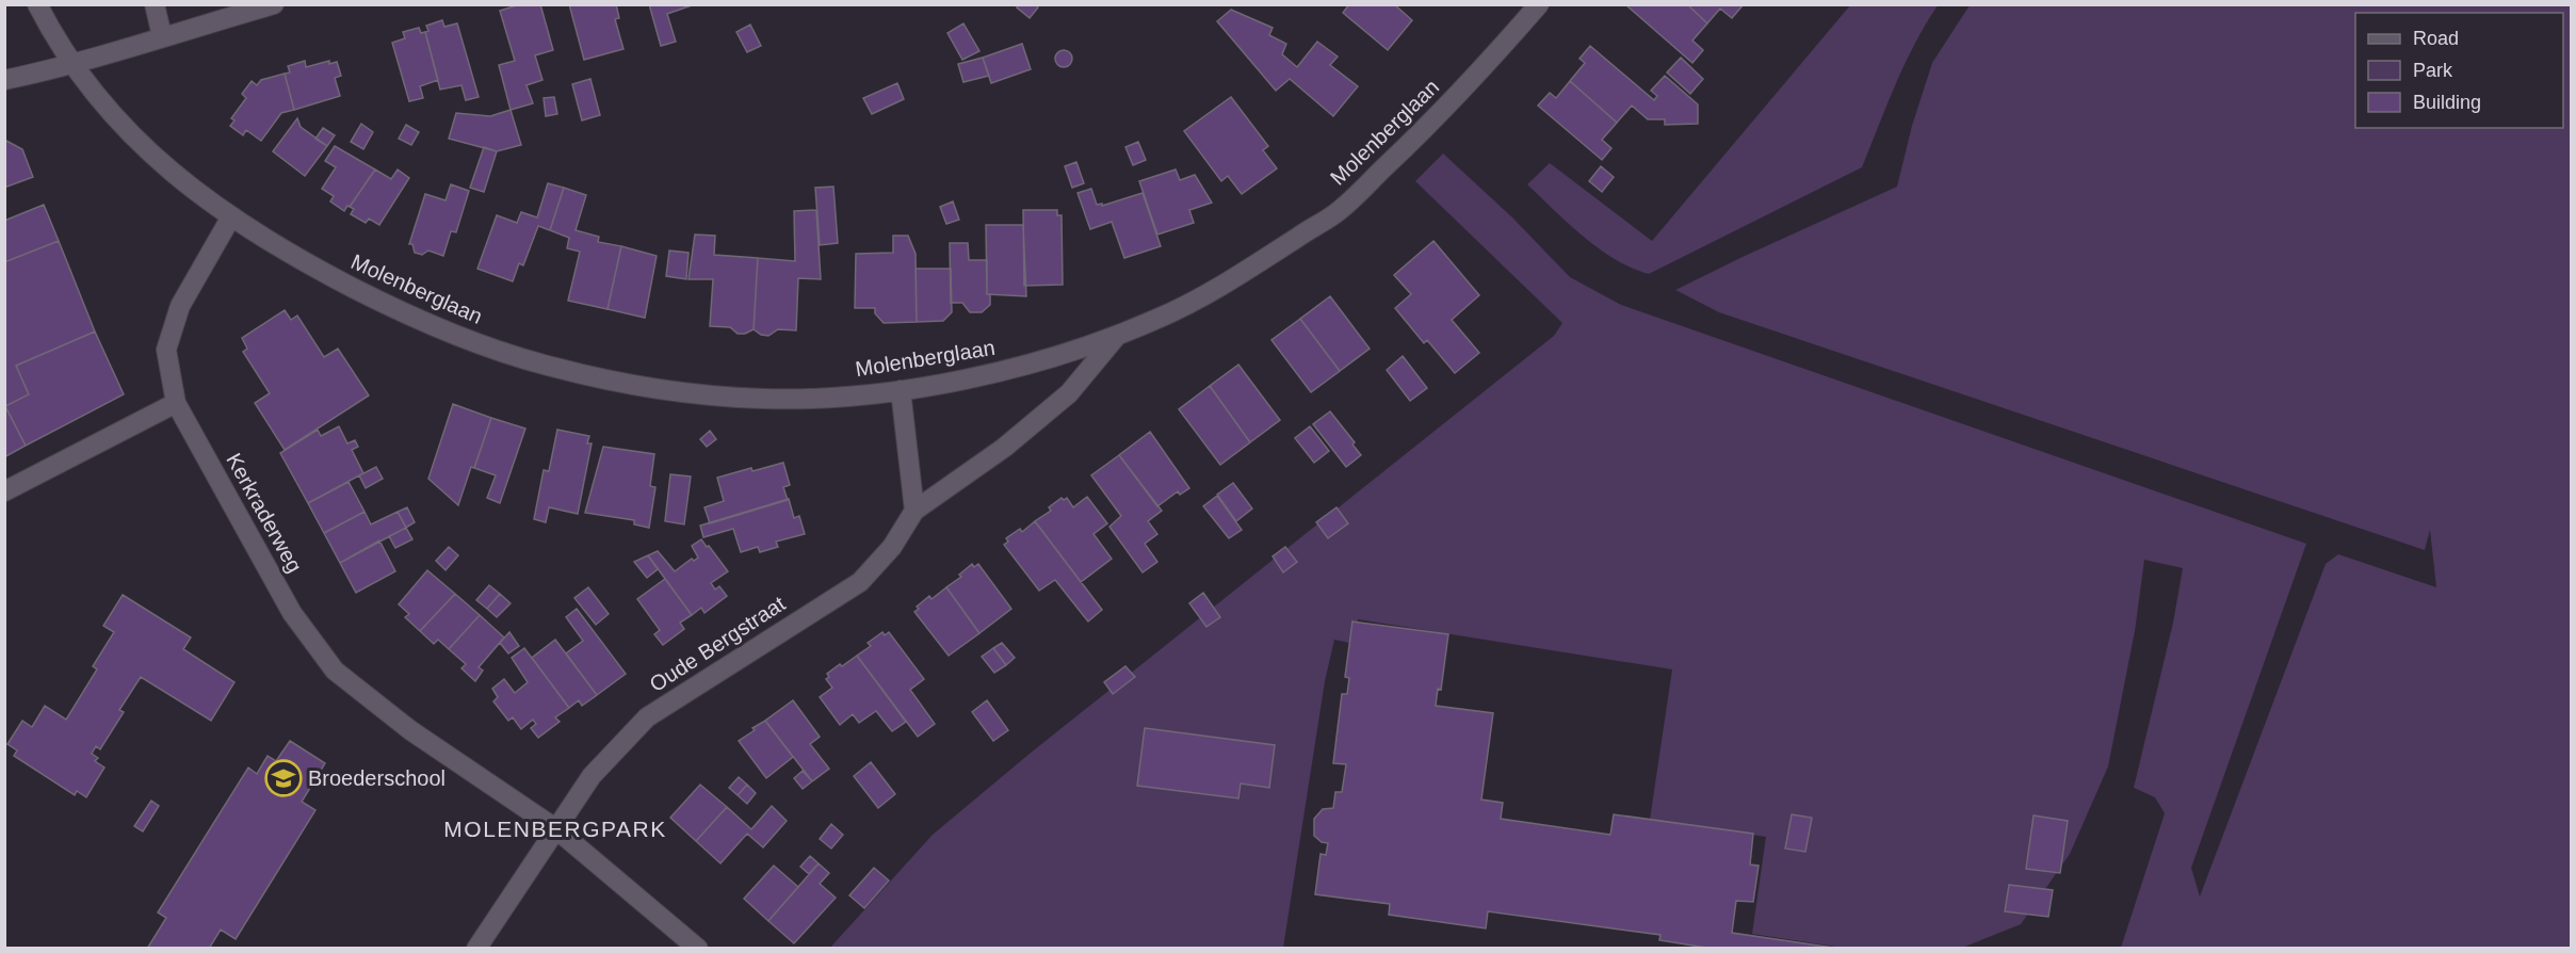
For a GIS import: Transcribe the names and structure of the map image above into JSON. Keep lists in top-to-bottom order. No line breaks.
{"streets":{"street":["Molenberglaan","Kerkraderweg","Oude Bergstraat"]},"crossings":[["Molenberglaan","Kerkraderweg"],["Molenberglaan","Oude Bergstraat"],["Kerkraderweg","Oude Bergstraat"]],"districts":["MOLENBERGPARK"],"places":{"school or university":["Broederschool"]},"legend":["Road","Park","Building"]}
